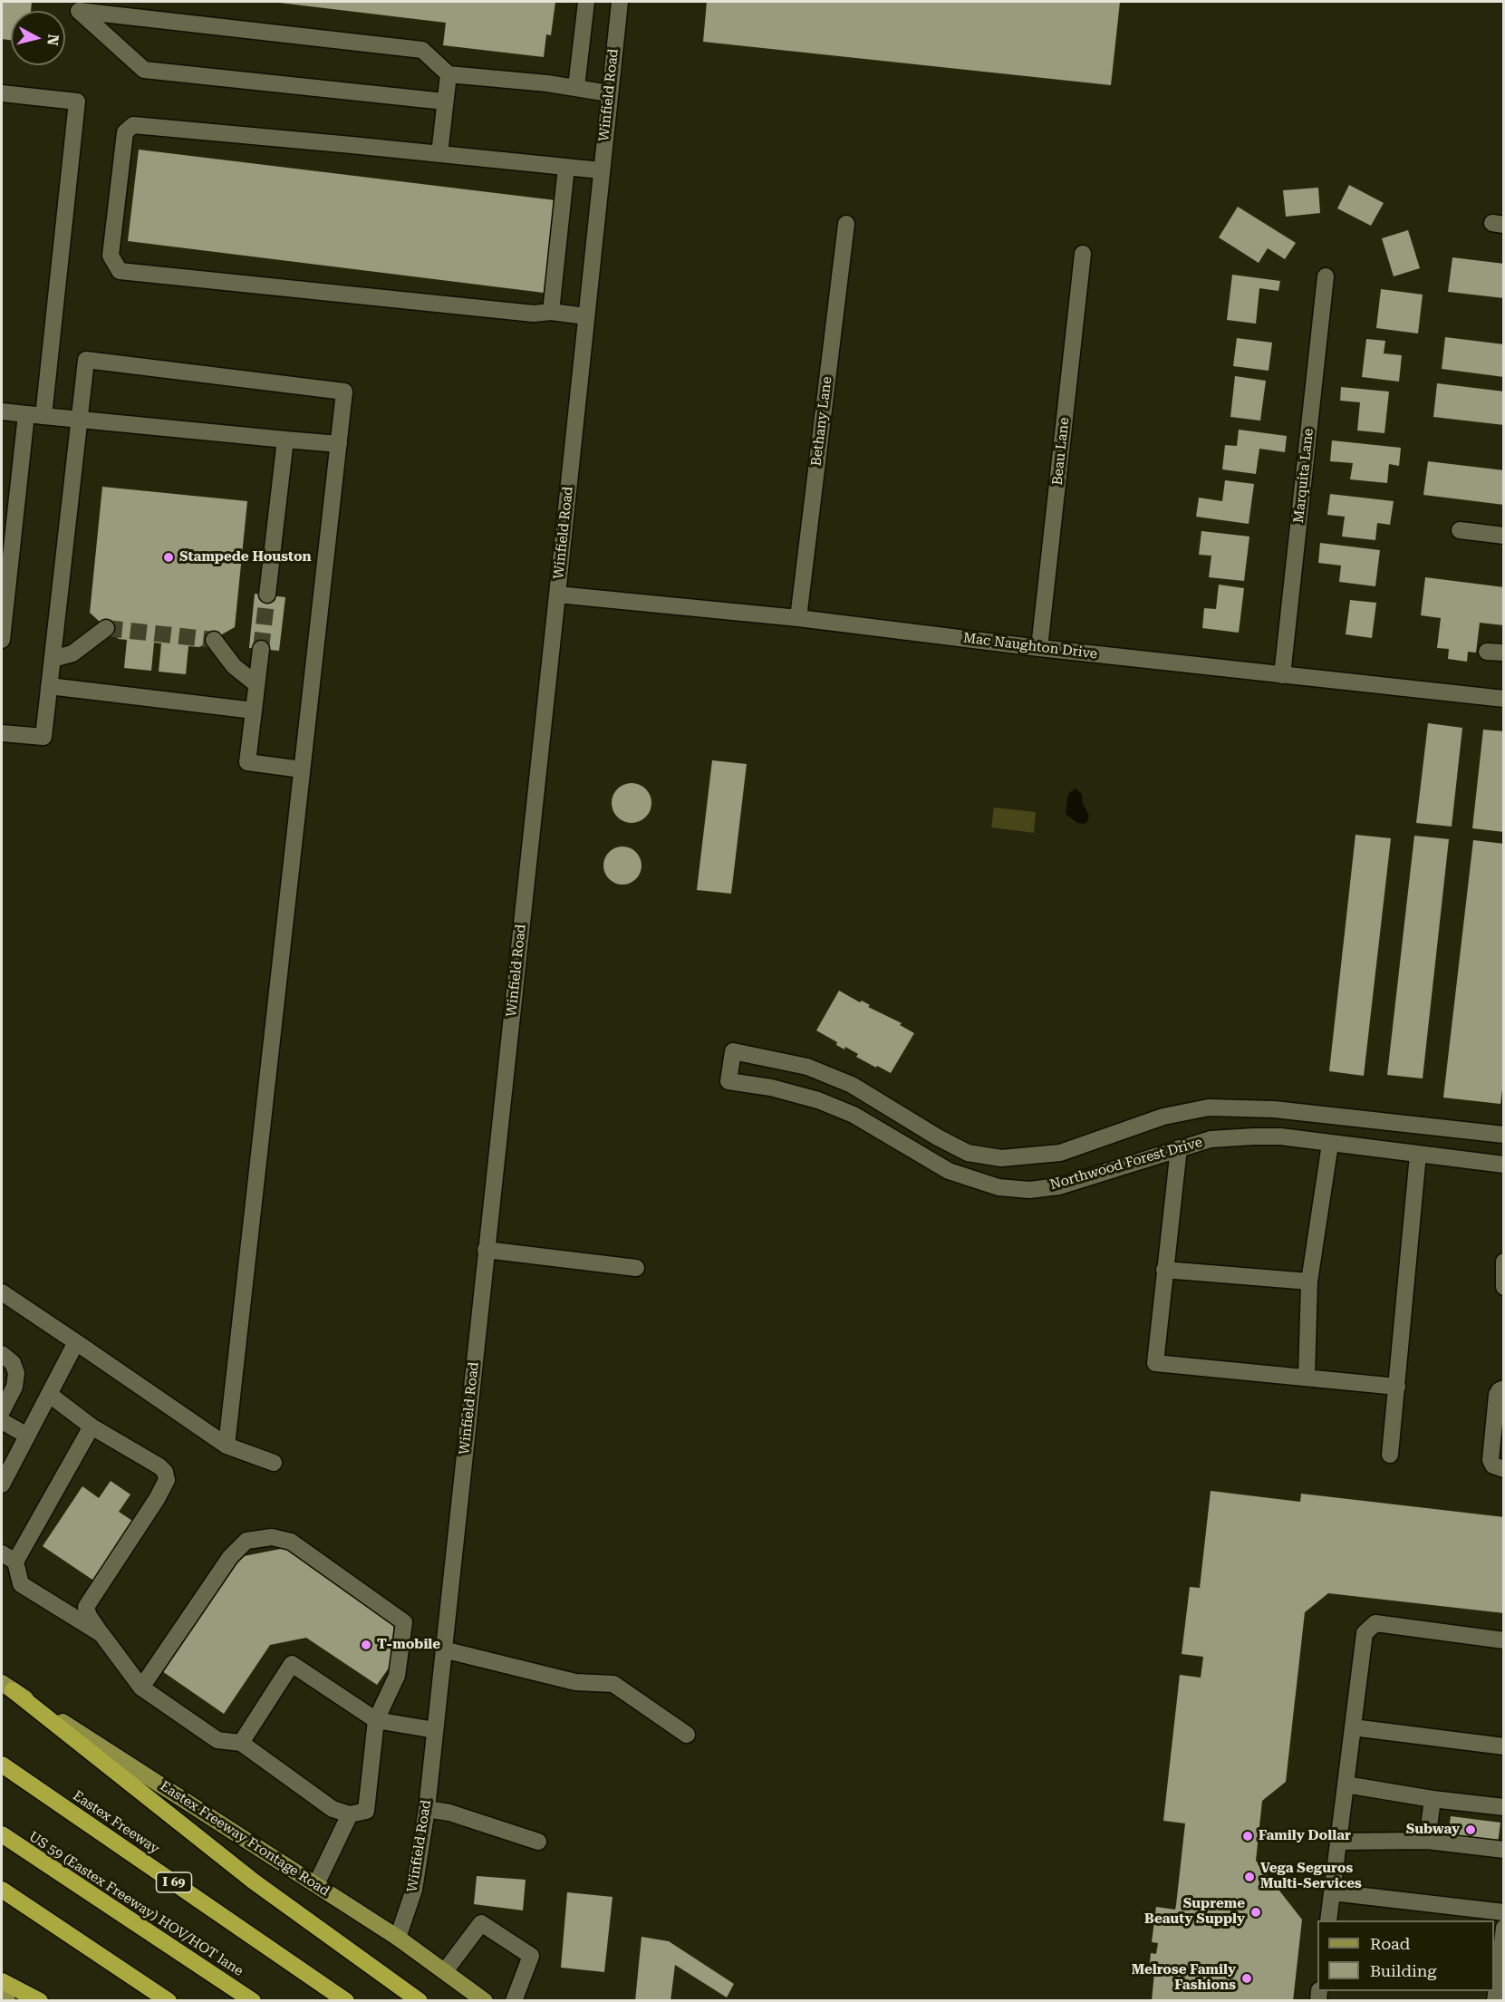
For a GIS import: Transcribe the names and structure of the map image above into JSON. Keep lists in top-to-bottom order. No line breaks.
{"streets":{"highway":["Eastex Freeway","I 69","US 59 (Eastex Freeway) HOV/HOT lane"],"main road":["Eastex Freeway Frontage Road"],"street":["Winfield Road","Bethany Lane","Beau Lane","Marquita Lane","Mac Naughton Drive","Northwood Forest Drive"]},"crossings":[["Winfield Road","Mac Naughton Drive"],["Winfield Road","Eastex Freeway Frontage Road"],["Bethany Lane","Mac Naughton Drive"],["Beau Lane","Mac Naughton Drive"],["Marquita Lane","Mac Naughton Drive"]],"places":["Stampede Houston","T-mobile","Subway","Family Dollar","Vega Seguros Multi-Services","Supreme Beauty Supply","Melrose Family Fashions"],"legend":["Road","Building"],"north":"right"}
